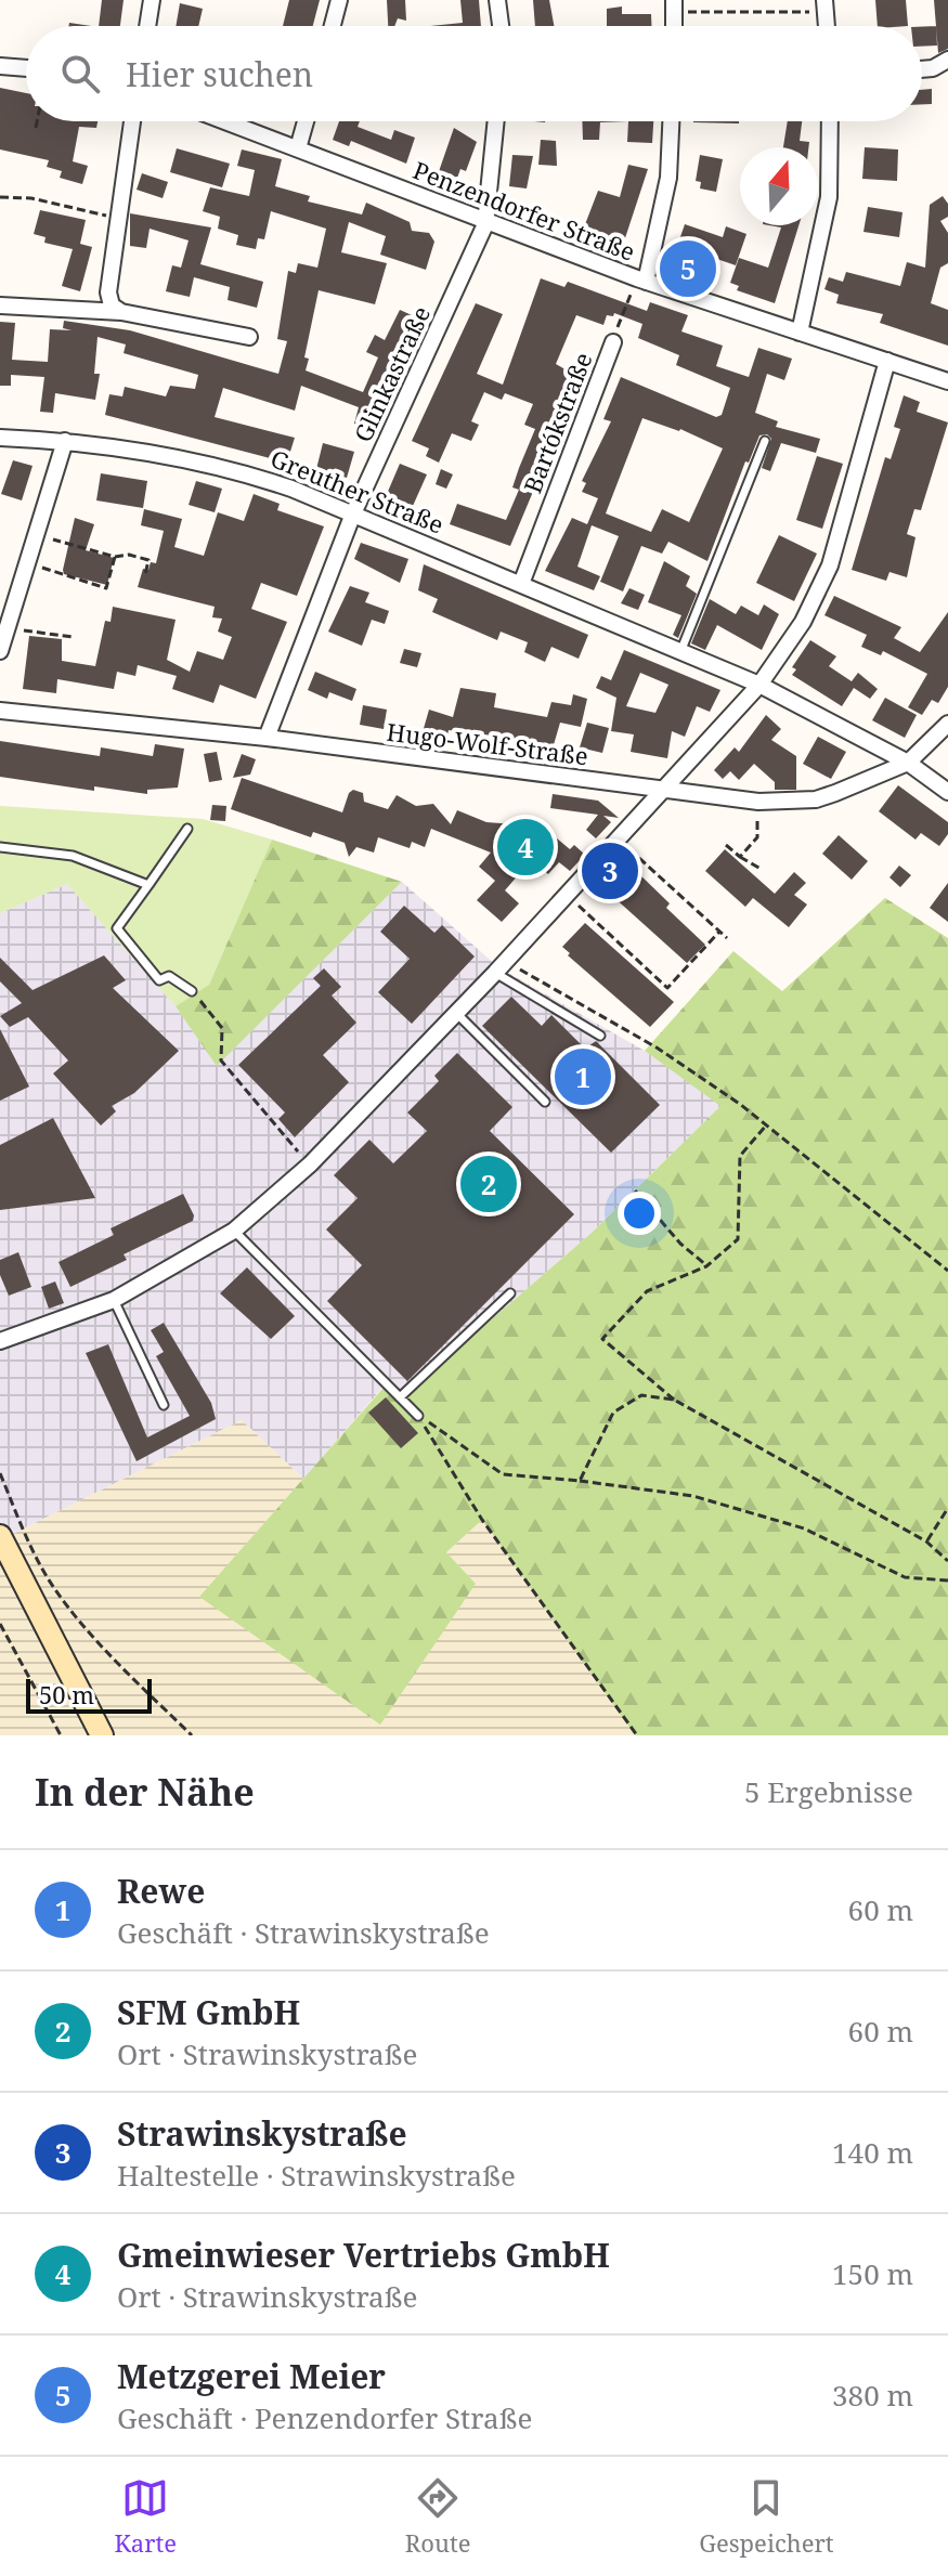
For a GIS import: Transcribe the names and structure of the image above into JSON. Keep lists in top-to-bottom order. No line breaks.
{"streets":{"street":["Penzendorfer Straße","Glinkastraße","Bartókstraße","Greuther Straße","Hugo-Wolf-Straße"]},"crossings":[["Penzendorfer Straße","Glinkastraße"],["Penzendorfer Straße","Bartókstraße"],["Glinkastraße","Greuther Straße"],["Glinkastraße","Hugo-Wolf-Straße"],["Bartókstraße","Greuther Straße"],["Greuther Straße","Hugo-Wolf-Straße"]],"scale_bar":"50 m","north":"top","page":{"search":"Hier suchen","pins":["5","4","3","1","2"],"scale":"50 m","heading":["In der Nähe","5 Ergebnisse"],"list":[{"mark":"1","name":"Rewe","note":"Geschäft · Strawinskystraße","value":"60 m"},{"mark":"2","name":"SFM GmbH","note":"Ort · Strawinskystraße","value":"60 m"},{"mark":"3","name":"Strawinskystraße","note":"Haltestelle · Strawinskystraße","value":"140 m"},{"mark":"4","name":"Gmeinwieser Vertriebs GmbH","note":"Ort · Strawinskystraße","value":"150 m"},{"mark":"5","name":"Metzgerei Meier","note":"Geschäft · Penzendorfer Straße","value":"380 m"}],"nav":["Karte","Route","Gespeichert"]}}
